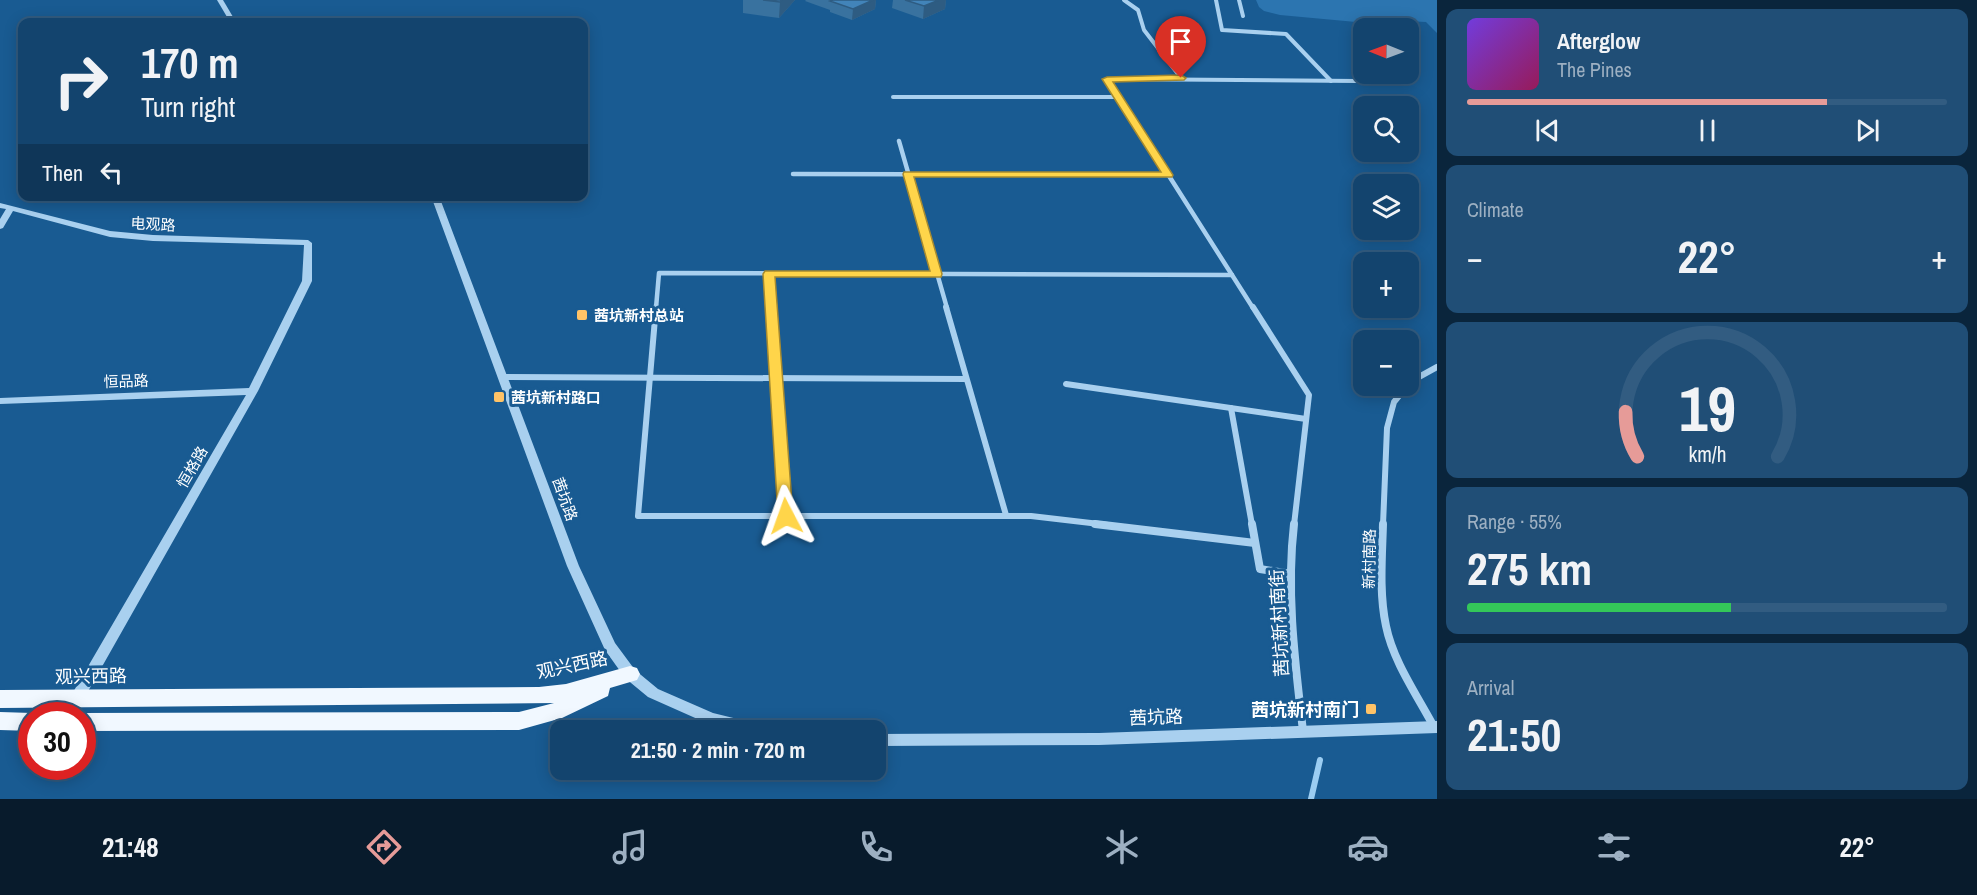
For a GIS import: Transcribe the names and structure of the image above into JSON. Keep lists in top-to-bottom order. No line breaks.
{"streets":{"main road":["观兴西路"],"street":["电观路","恒品路","恒格路","茜坑路","新村南路","茜坑新村南街"]},"crossings":[["电观路","恒格路"],["恒品路","恒格路"],["恒格路","观兴西路"],["茜坑路","新村南路"],["茜坑路","茜坑新村南街"],["茜坑路","观兴西路"]],"places":{"transit":["茜坑新村总站","茜坑新村路口","茜坑新村南门"]},"north":"left","page":{"map_buttons":["+","−"],"turn":["170 m","Turn right"],"song":["Afterglow","The Pines"],"then":"Then","tile":["Climate",["Range · 55%","275 km"],["Arrival","21:50"]],"heat":["−","22°","+"],"limit":"30","trip":"21:50 · 2 min · 720 m","tabs":["21:48","22°"],"gauge":["19","km/h"]}}
